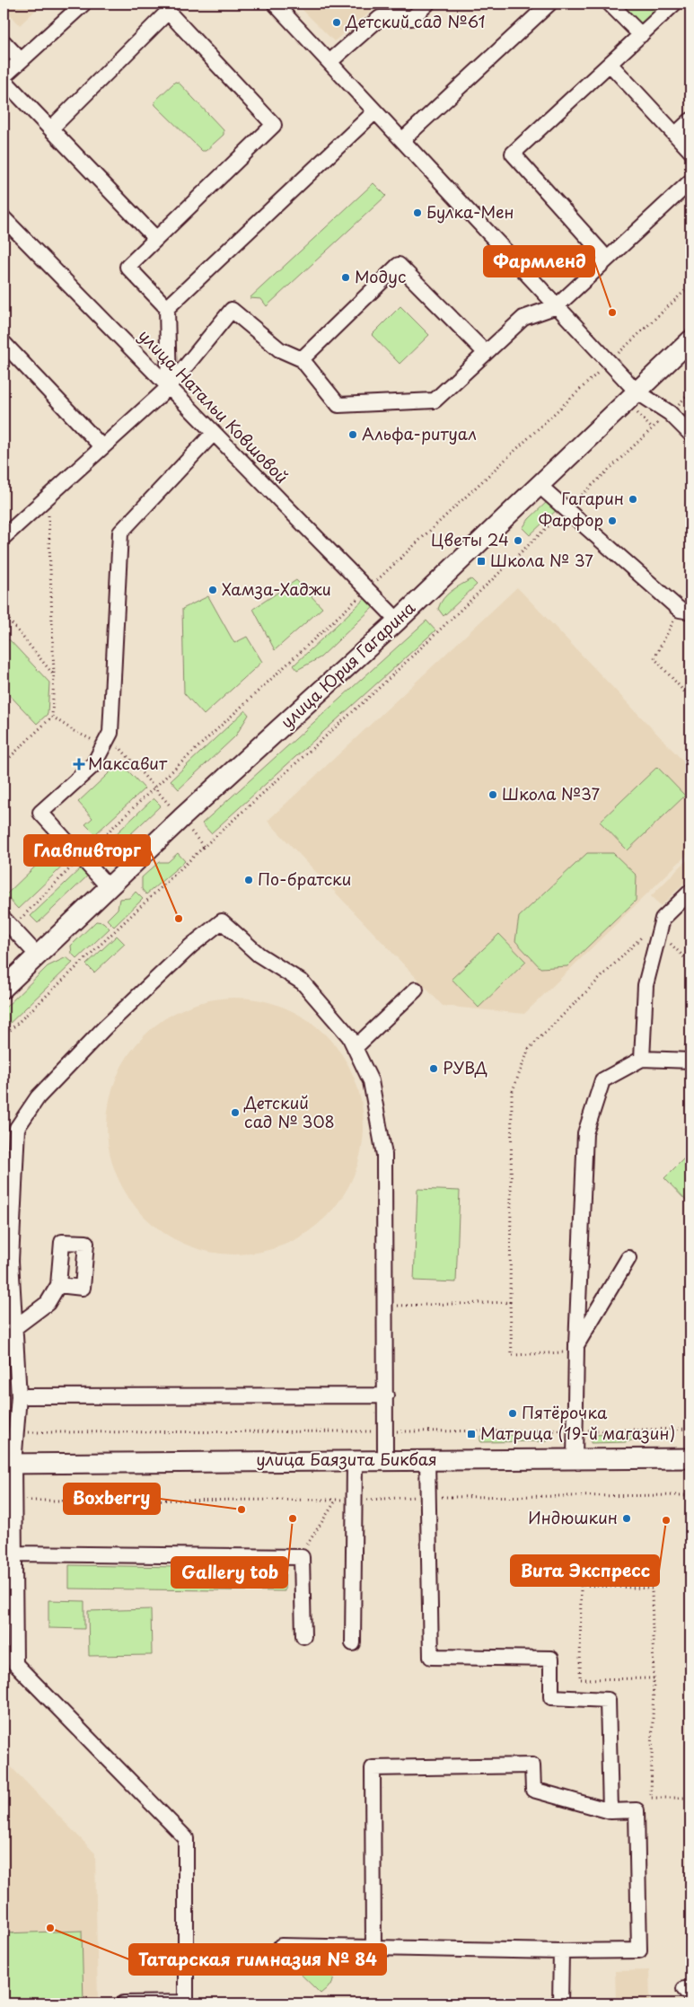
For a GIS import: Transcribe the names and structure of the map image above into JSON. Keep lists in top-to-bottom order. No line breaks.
{"streets":{"main road":["улица Юрия Гагарина","улица Баязита Бикбая"],"street":["улица Натальи Ковшовой"]},"crossings":[["улица Натальи Ковшовой","улица Юрия Гагарина"]],"places":{"other":["Детский сад №61","Булка-Мен","Модус","Фармленд","Альфа-ритуал","Гагарин","Фарфор","Цветы 24","Хамза-Хаджи","Школа №37","По-братски","Главпивторг","РУВД","Детский сад № 308","Пятёрочка","Boxberry","Gallery tob","Индюшкин","Вита Экспресс","Татарская гимназия № 84"],"transit":["Школа № 37","Матрица (19-й магазин)"],"health":["Максавит"]}}
